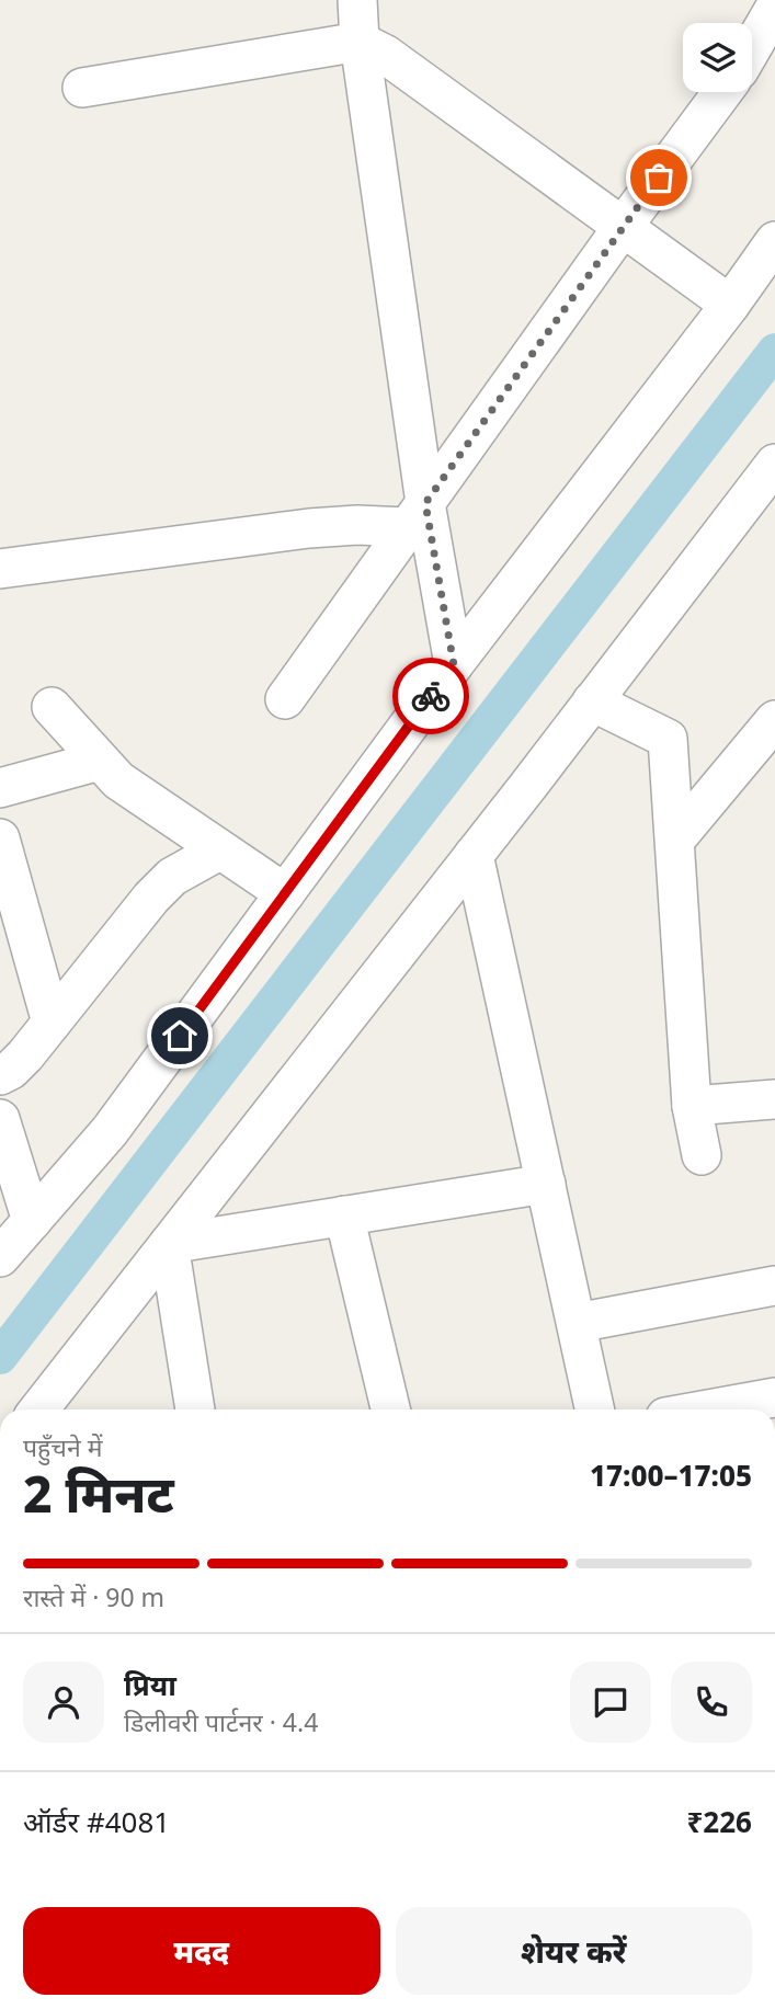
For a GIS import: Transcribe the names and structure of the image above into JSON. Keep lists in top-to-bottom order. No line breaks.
{"page":{"heading":["2 मिनट","पहुँचने में","17:00–17:05"],"panel":["प्रिया","डिलीवरी पार्टनर · 4.4","ऑर्डर #4081","₹226"],"bar":"रास्ते में · 90 m","buttons":["मदद","शेयर करें"]}}
